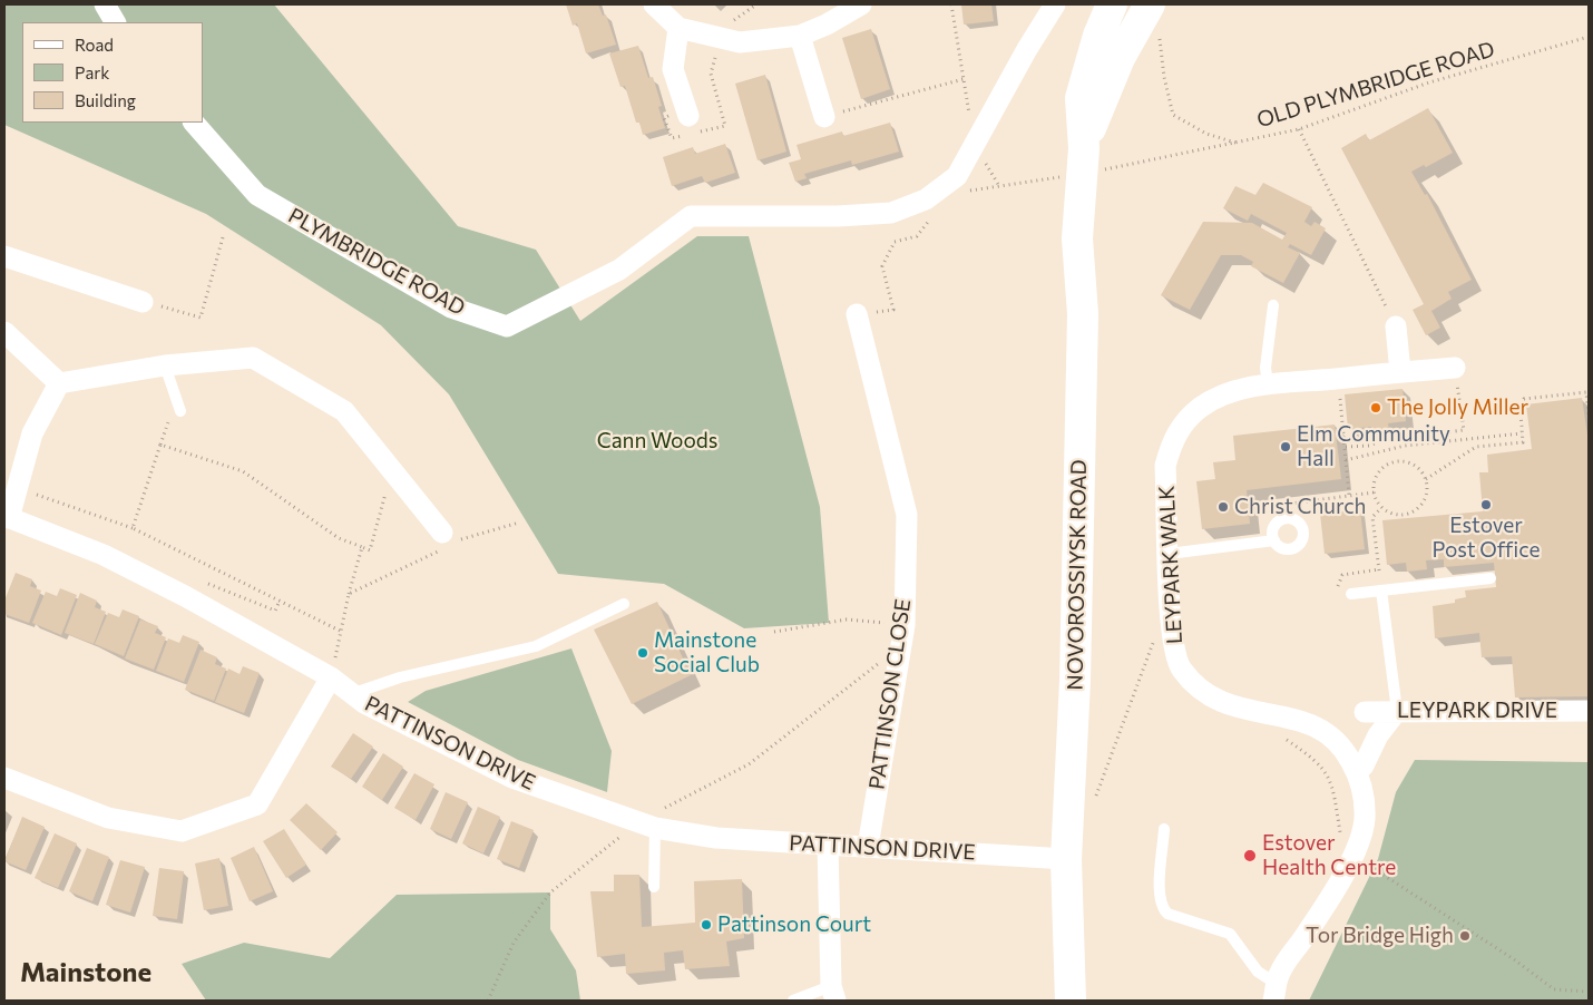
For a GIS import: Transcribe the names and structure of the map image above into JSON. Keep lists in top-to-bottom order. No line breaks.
{"streets":{"main road":["NOVOROSSIYSK ROAD"],"street":["PLYMBRIDGE ROAD","LEYPARK WALK","PATTINSON CLOSE","LEYPARK DRIVE","PATTINSON DRIVE"],"path":["OLD PLYMBRIDGE ROAD"]},"crossings":[["OLD PLYMBRIDGE ROAD","NOVOROSSIYSK ROAD"],["NOVOROSSIYSK ROAD","PATTINSON DRIVE"],["PATTINSON CLOSE","PATTINSON DRIVE"]],"districts":["Mainstone"],"parks":["Cann Woods"],"places":["The Jolly Miller","Elm Community Hall","Estover Post Office","Christ Church","Mainstone Social Club","Estover Health Centre","Pattinson Court","Tor Bridge High"],"legend":["Road","Park","Building"]}
